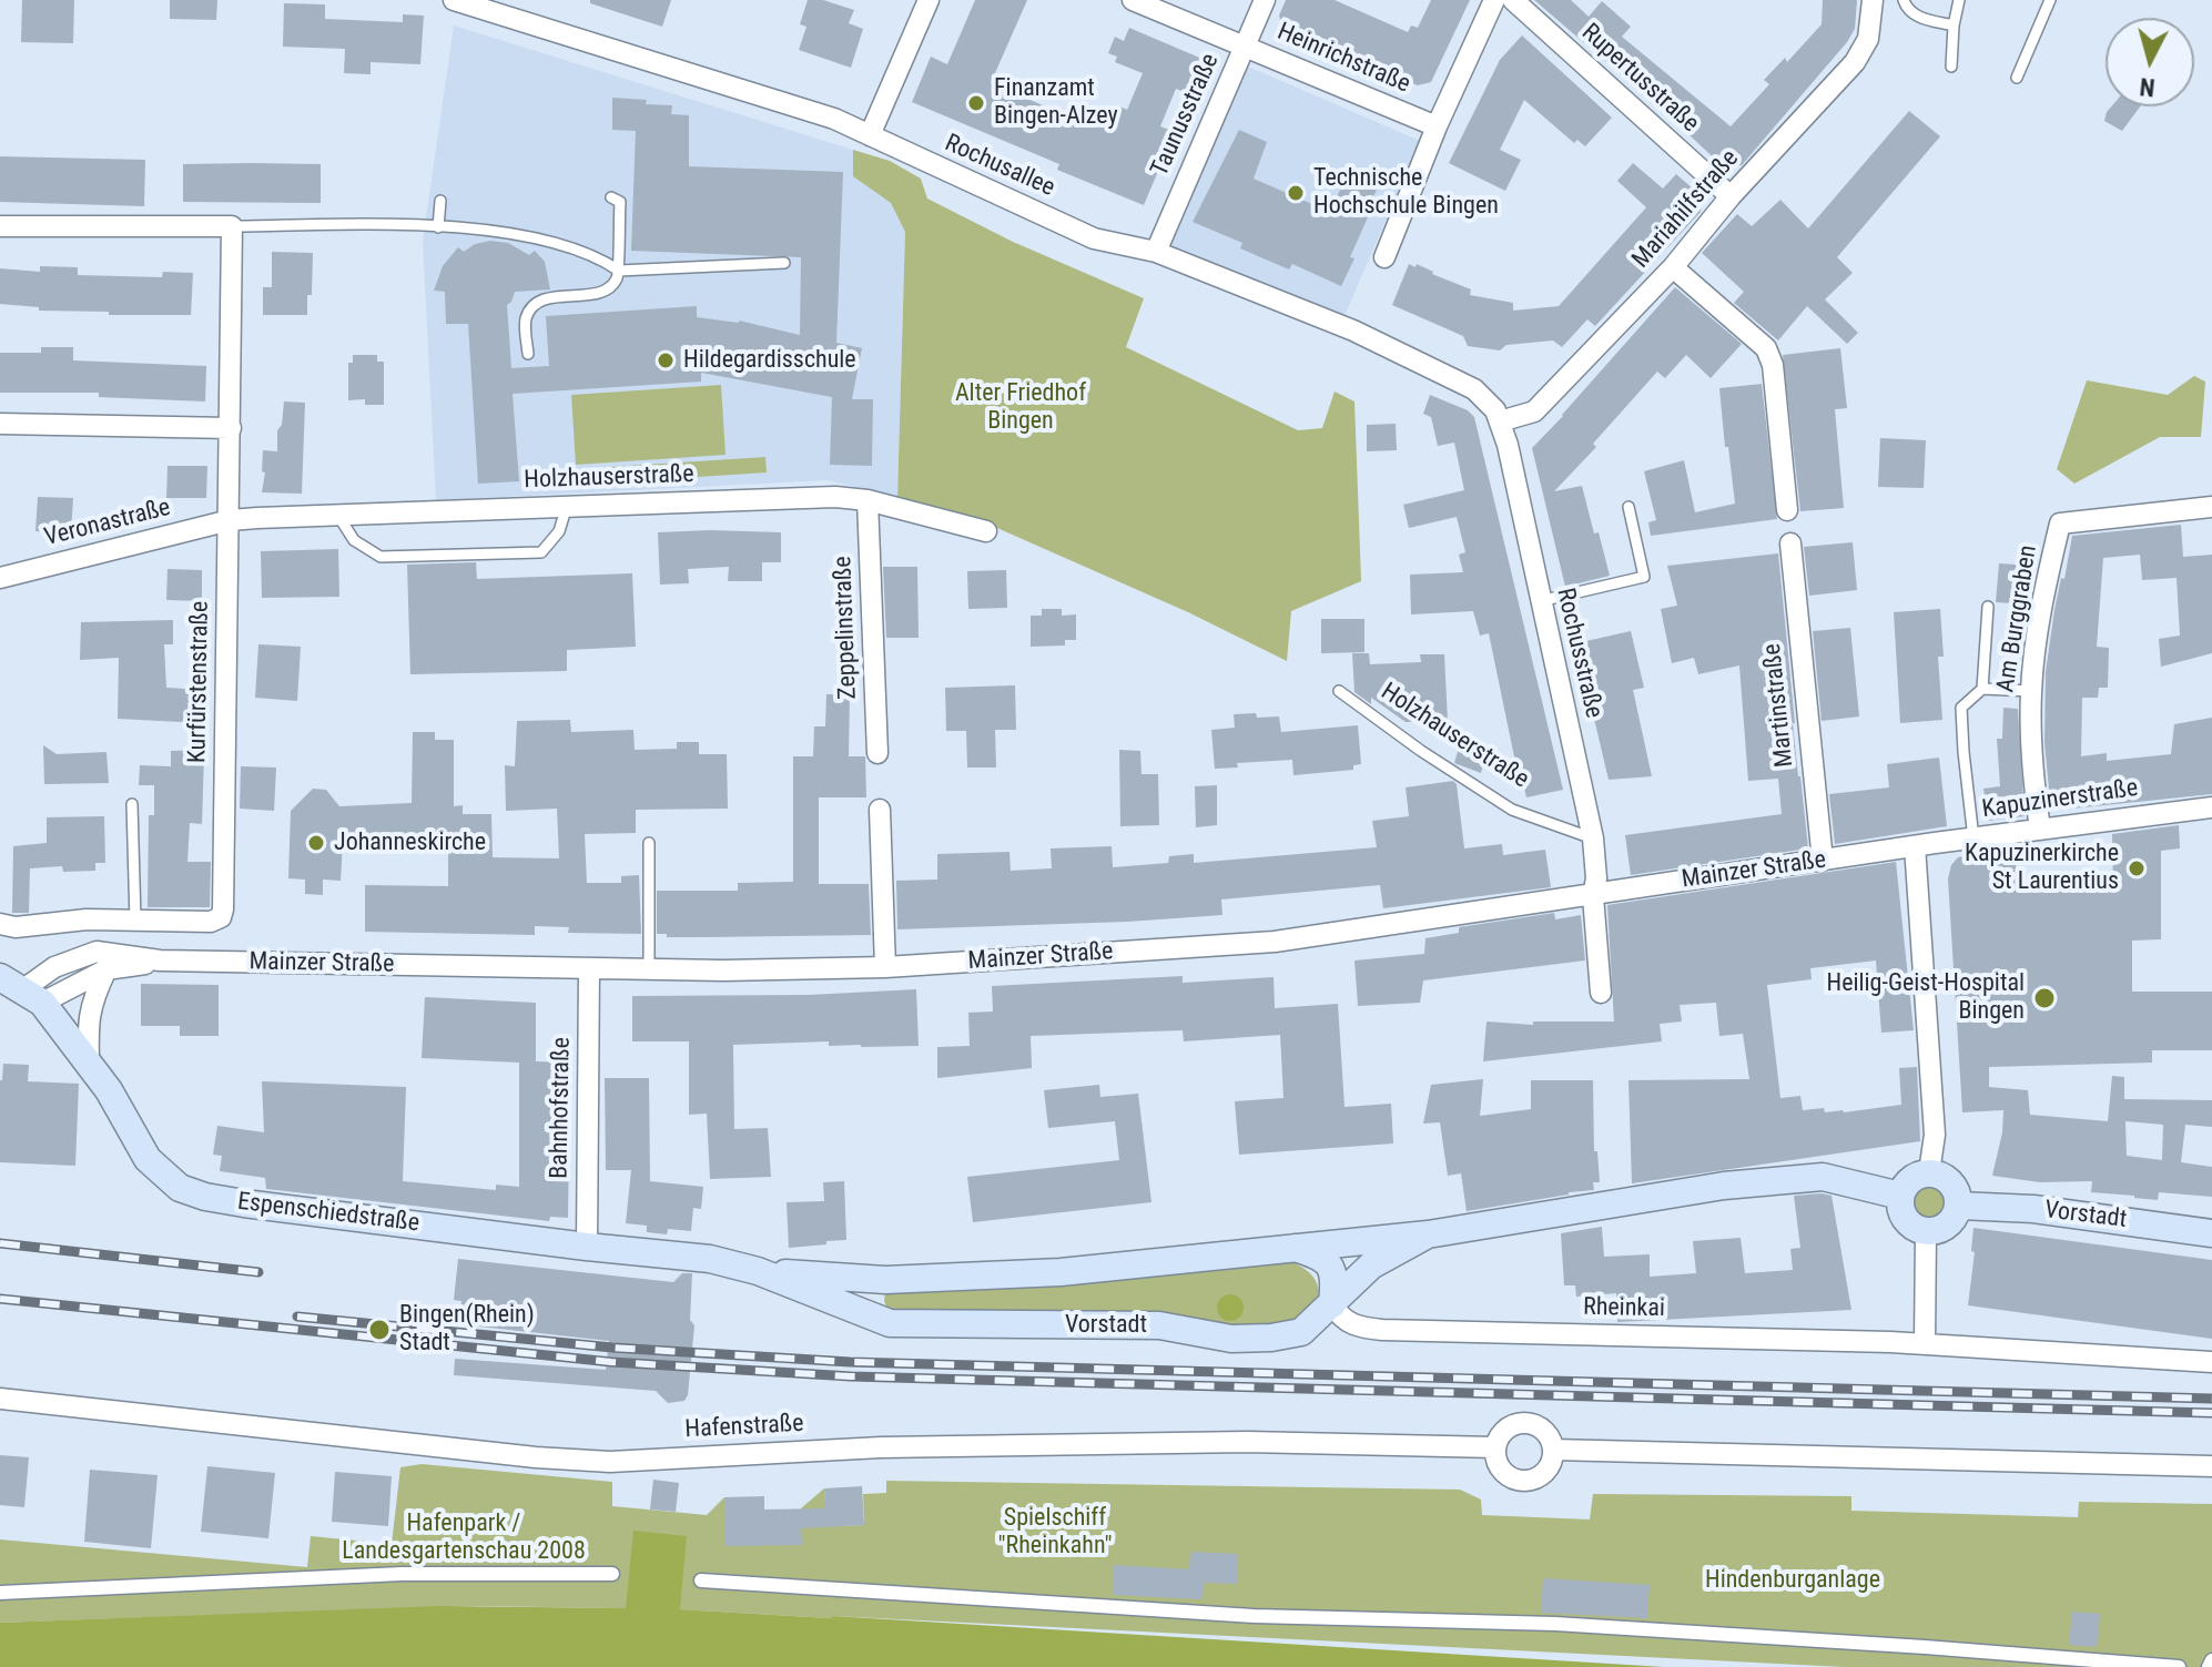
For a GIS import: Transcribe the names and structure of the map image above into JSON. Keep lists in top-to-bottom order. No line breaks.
{"streets":{"main road":["Espenschiedstraße","Vorstadt"],"street":["Heinrichstraße","Rupertusstraße","Taunusstraße","Rochusallee","Mariahilfstraße","Holzhauserstraße","Veronastraße","Am Burggraben","Zeppelinstraße","Rochusstraße","Kurfürstenstraße","Martinstraße","Kapuzinerstraße","Mainzer Straße","Bahnhofstraße","Rheinkai","Hafenstraße"]},"crossings":[["Heinrichstraße","Taunusstraße"],["Rupertusstraße","Mariahilfstraße"],["Taunusstraße","Rochusallee"],["Rochusallee","Mariahilfstraße"],["Rochusallee","Rochusstraße"],["Mariahilfstraße","Rochusstraße"],["Holzhauserstraße","Veronastraße"],["Holzhauserstraße","Zeppelinstraße"],["Holzhauserstraße","Rochusstraße"],["Holzhauserstraße","Kurfürstenstraße"],["Veronastraße","Kurfürstenstraße"],["Am Burggraben","Kapuzinerstraße"],["Rochusstraße","Mainzer Straße"],["Martinstraße","Mainzer Straße"],["Kapuzinerstraße","Mainzer Straße"],["Mainzer Straße","Bahnhofstraße"],["Mainzer Straße","Espenschiedstraße"],["Bahnhofstraße","Espenschiedstraße"],["Espenschiedstraße","Vorstadt"],["Vorstadt","Rheinkai"]],"parks":["Alter Friedhof Bingen","Spielschiff \"Rheinkahn\"","Hafenpark / Landesgartenschau 2008","Hindenburganlage"],"places":["Finanzamt Bingen-Alzey","Technische Hochschule Bingen","Hildegardisschule","Johanneskirche","Kapuzinerkirche St Laurentius","Heilig-Geist-Hospital Bingen","Bingen(Rhein) Stadt"],"north":"bottom"}
